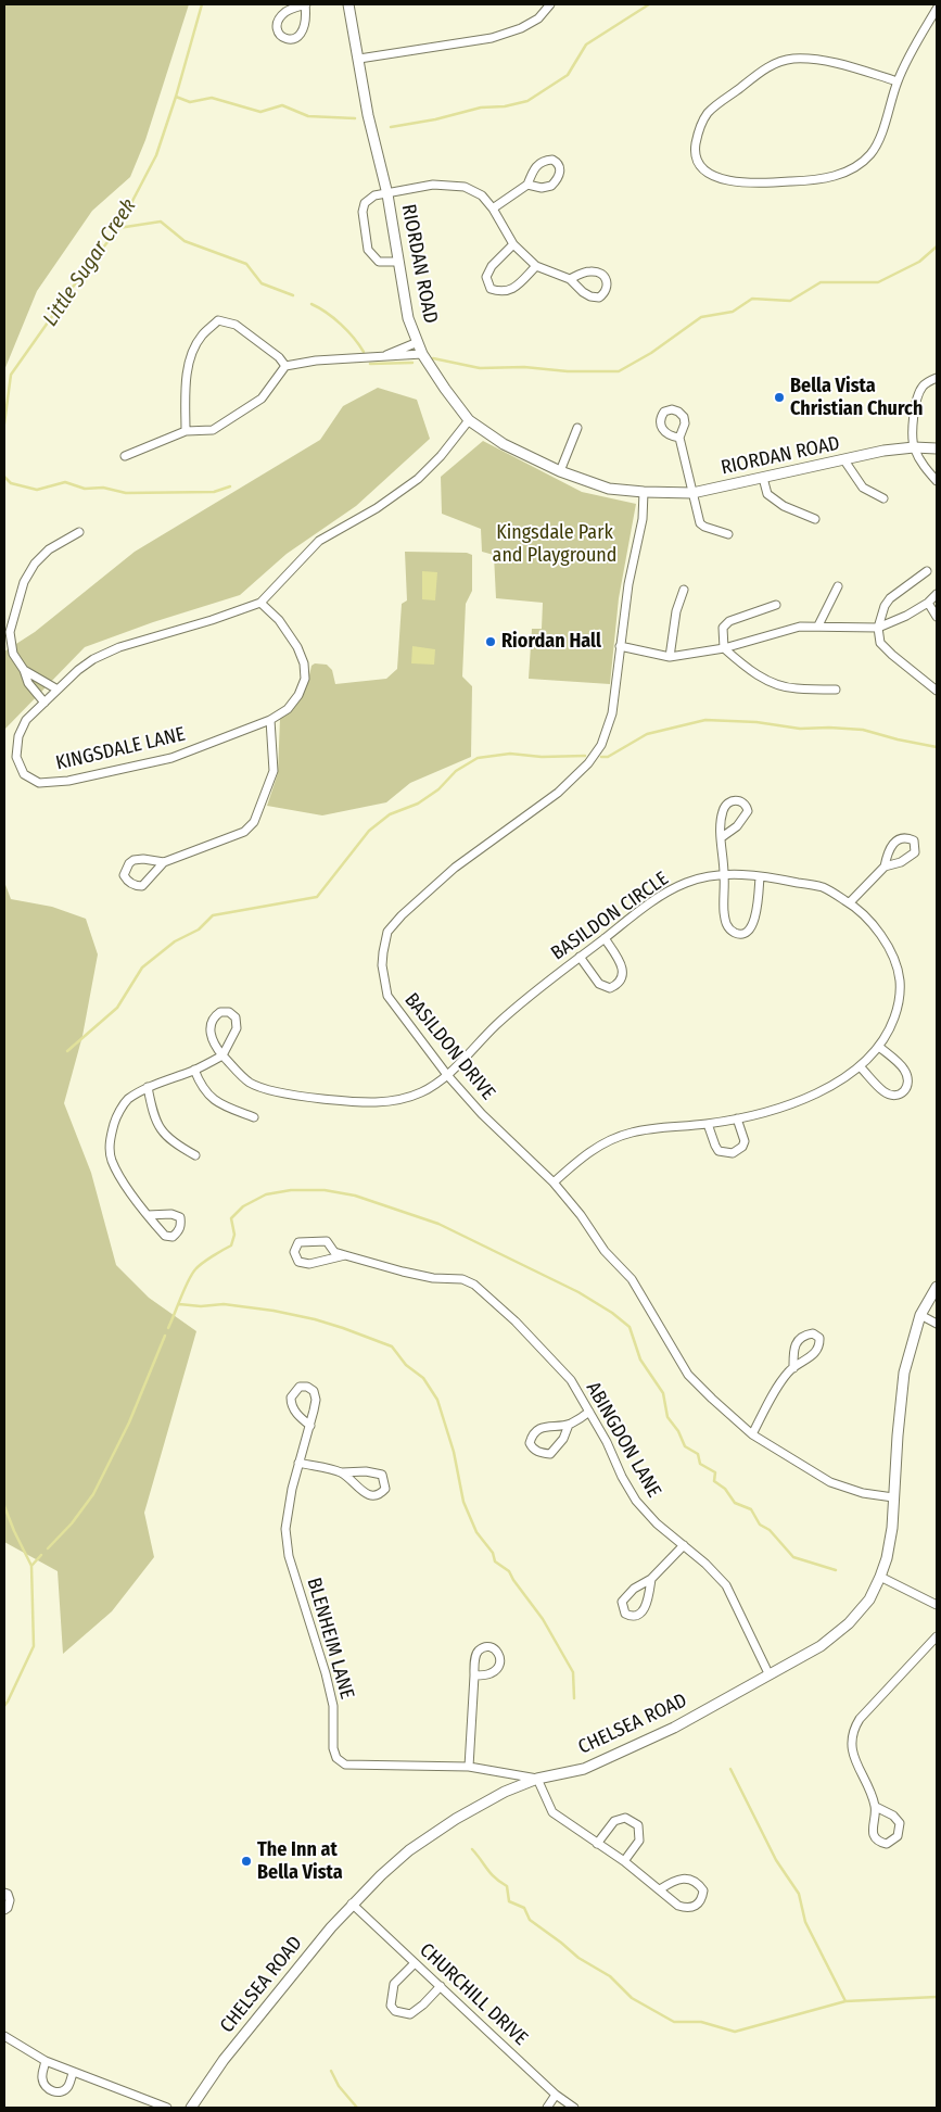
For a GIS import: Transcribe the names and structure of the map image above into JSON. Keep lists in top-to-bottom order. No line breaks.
{"streets":{"street":["RIORDAN ROAD","KINGSDALE LANE","BASILDON CIRCLE","BASILDON DRIVE","ABINGDON LANE","BLENHEIM LANE","CHELSEA ROAD","CHURCHILL DRIVE"]},"crossings":[["RIORDAN ROAD","KINGSDALE LANE"],["RIORDAN ROAD","BASILDON DRIVE"],["BASILDON CIRCLE","BASILDON DRIVE"],["BASILDON DRIVE","CHELSEA ROAD"],["ABINGDON LANE","CHELSEA ROAD"],["BLENHEIM LANE","CHELSEA ROAD"],["CHELSEA ROAD","CHURCHILL DRIVE"]],"water":["Little Sugar Creek"],"parks":["Kingsdale Park and Playground"],"places":["Bella Vista Christian Church","Riordan Hall","The Inn at Bella Vista"]}
